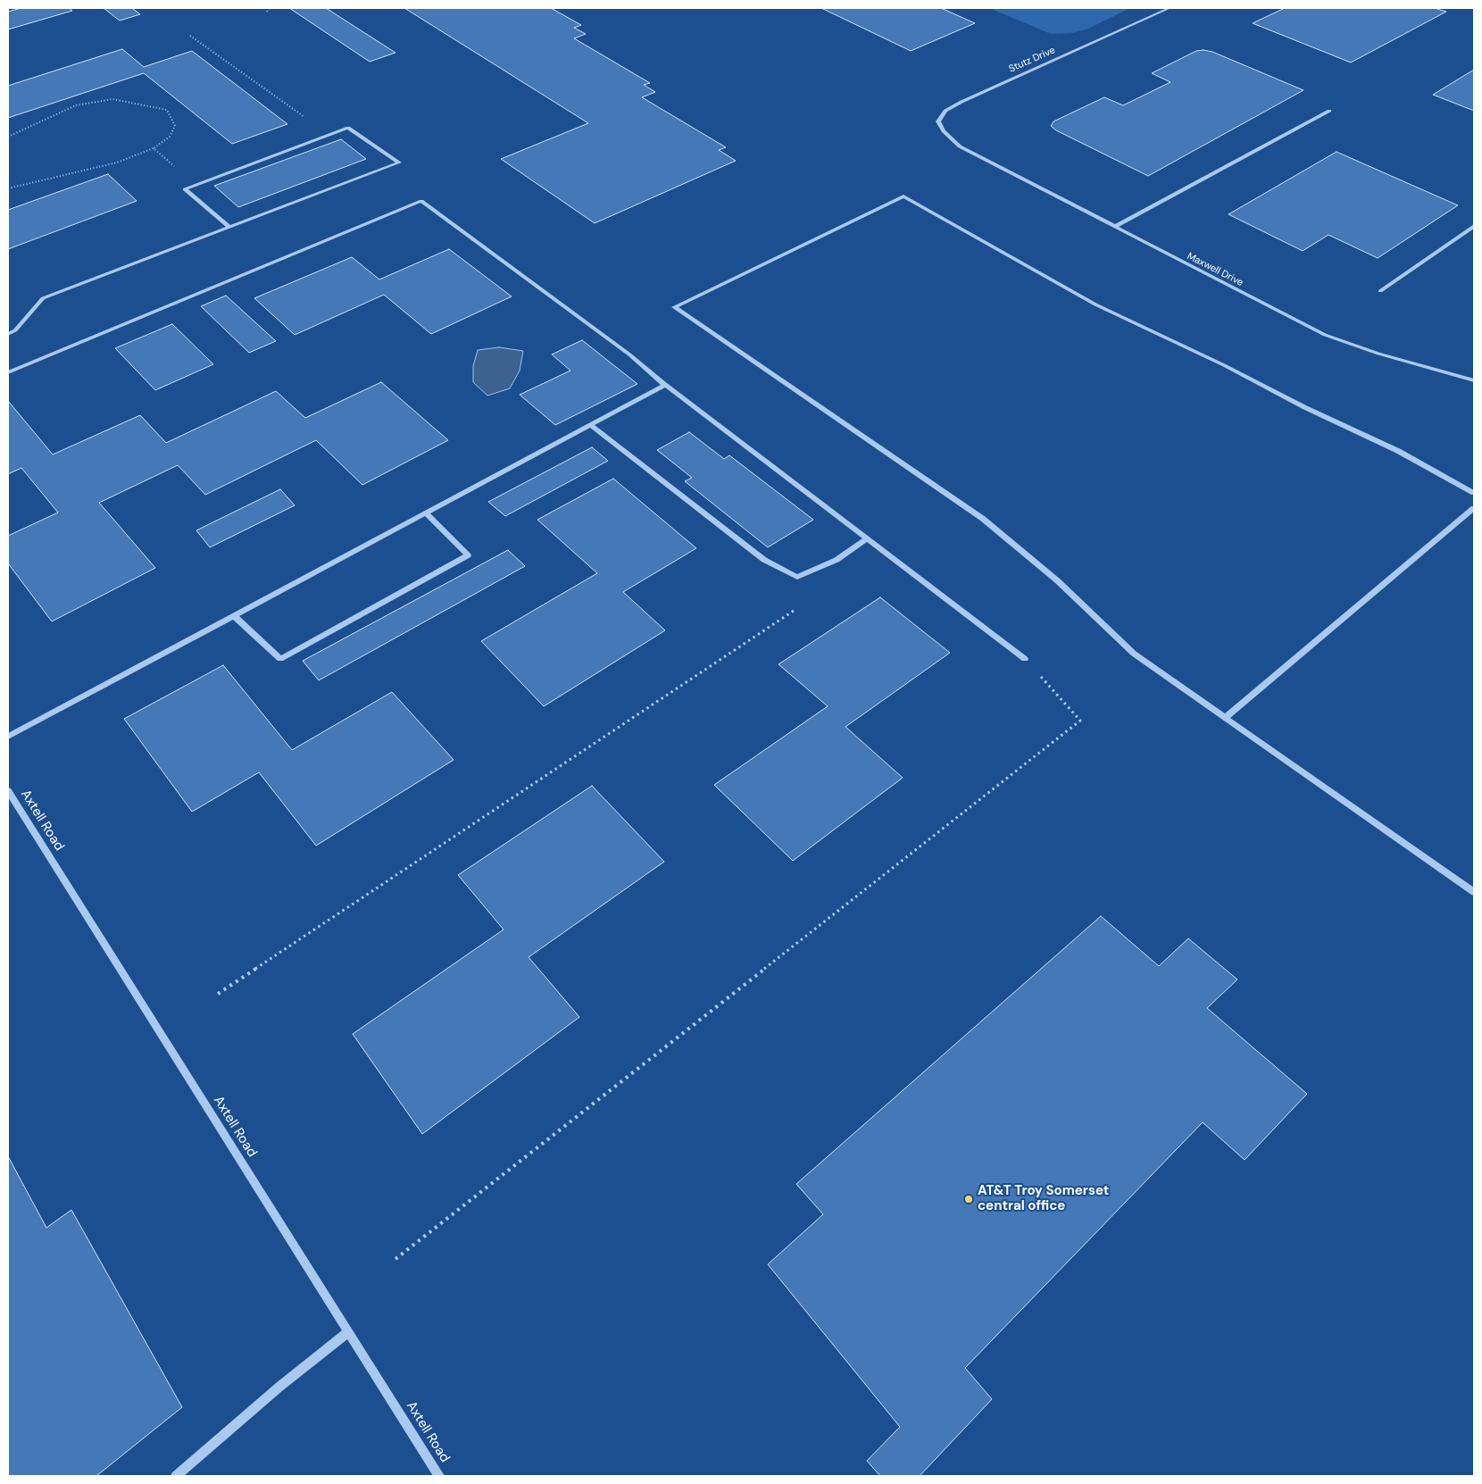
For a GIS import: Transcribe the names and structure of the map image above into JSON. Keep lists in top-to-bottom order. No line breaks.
{"streets":{"street":["Stutz Drive","Maxwell Drive","Axtell Road"]},"crossings":[["Stutz Drive","Maxwell Drive"]],"places":["AT&T Troy Somerset central office"]}
